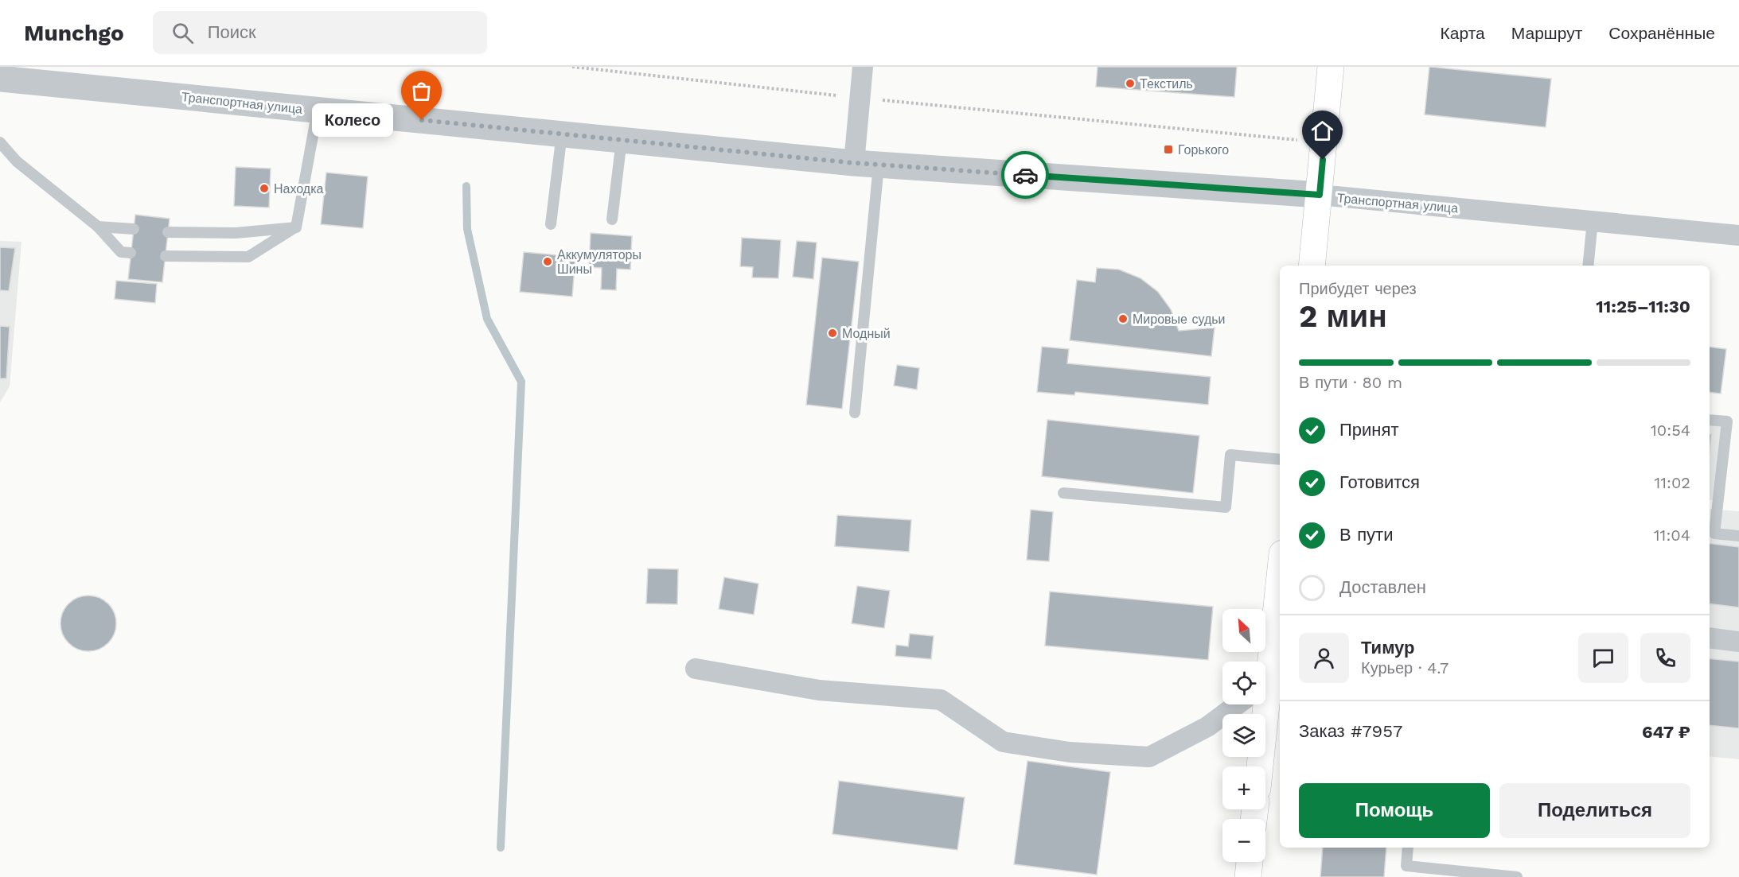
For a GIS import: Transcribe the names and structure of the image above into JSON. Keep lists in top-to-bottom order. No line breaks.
{"streets":{"street":["Транспортная улица"]},"places":{"other":["Текстиль","Колесо","Находка","Аккумуляторы Шины","Мировые судьи","Модный"],"transit":["Горького"]},"north":"top left","page":{"header":"Munchgo","search":"Поиск","nav":["Карта","Маршрут","Сохранённые"],"bubble":"Колесо","heading":["2 мин","Прибудет через","11:25–11:30"],"panel":["Тимур","Курьер · 4.7","Заказ #7957","647 ₽"],"bar":"В пути · 80 m","list":[["Принят","10:54"],["Готовится","11:02"],["В пути","11:04"],"Доставлен"],"map_buttons":["+","−"],"buttons":["Помощь","Поделиться"]}}
